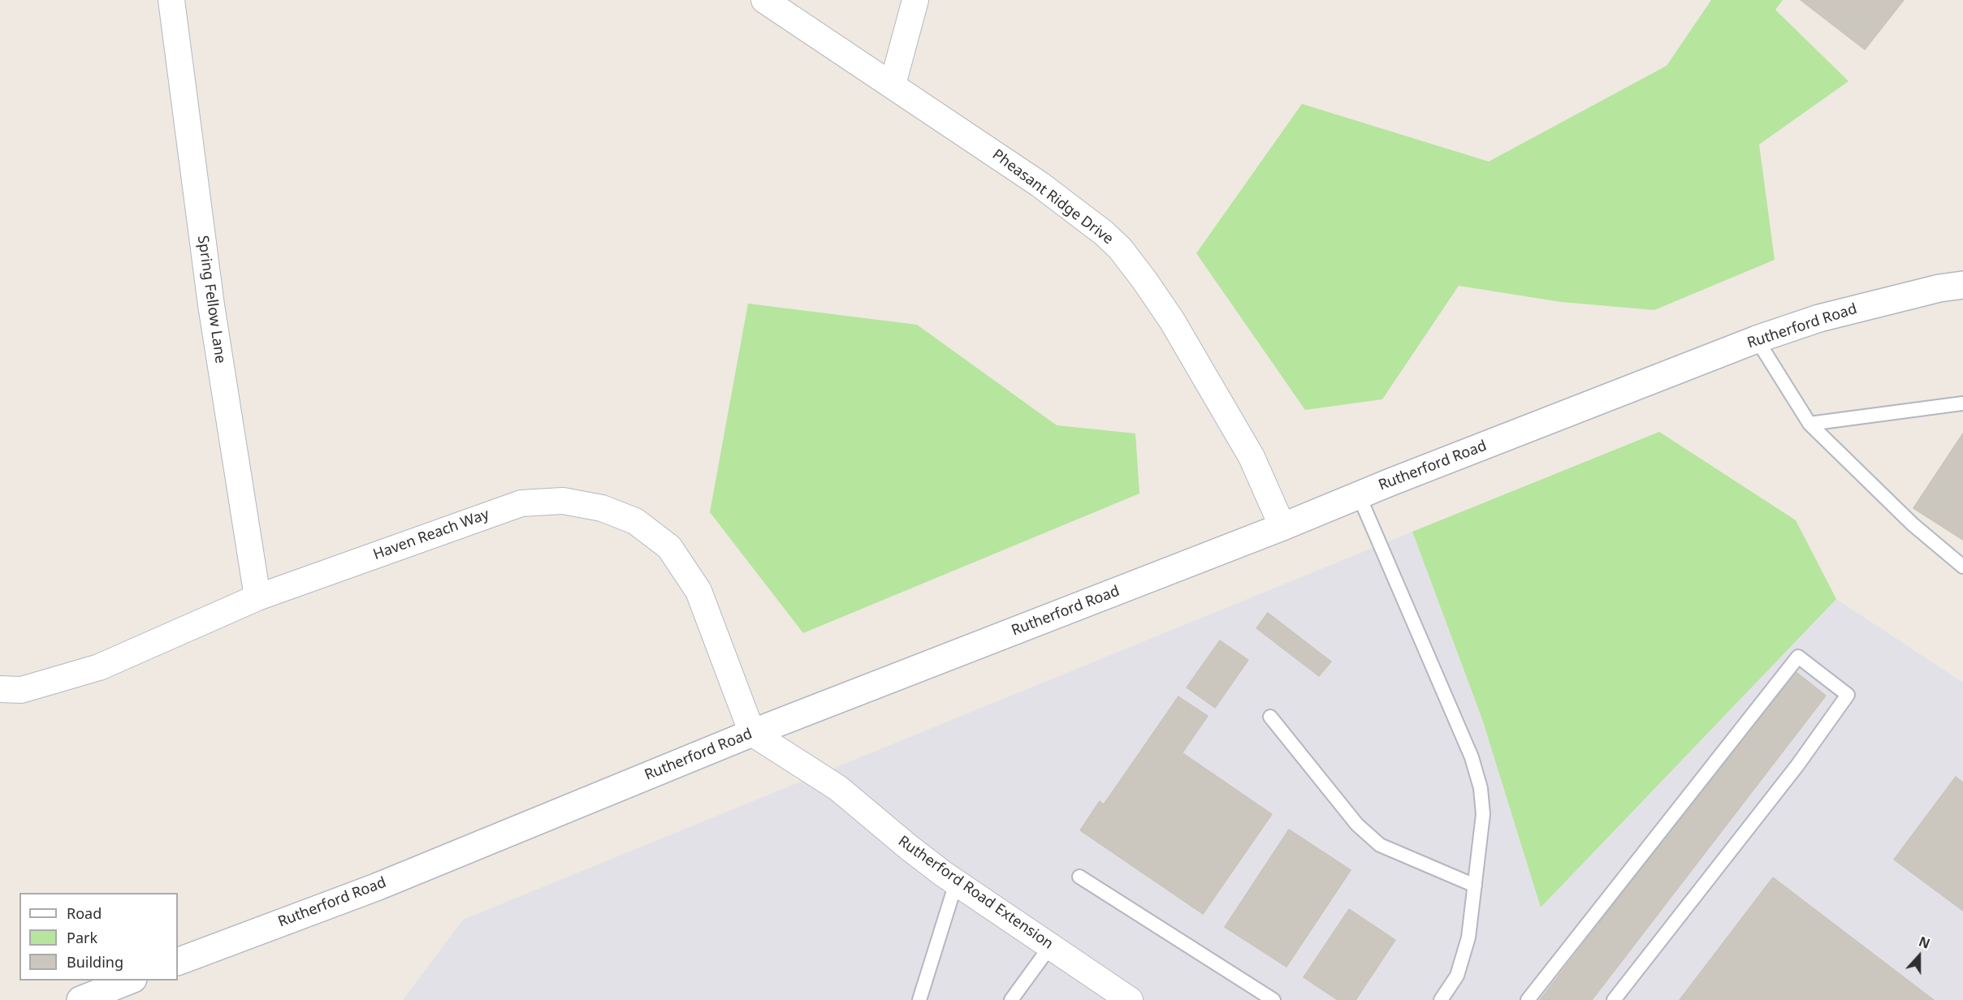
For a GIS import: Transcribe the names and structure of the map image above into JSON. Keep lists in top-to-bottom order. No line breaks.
{"streets":{"street":["Pheasant Ridge Drive","Spring Fellow Lane","Rutherford Road","Haven Reach Way","Rutherford Road Extension"]},"crossings":[["Pheasant Ridge Drive","Rutherford Road"],["Spring Fellow Lane","Haven Reach Way"],["Rutherford Road","Haven Reach Way"],["Rutherford Road","Rutherford Road Extension"],["Haven Reach Way","Rutherford Road Extension"]],"legend":["Road","Park","Building"],"north":"top"}
